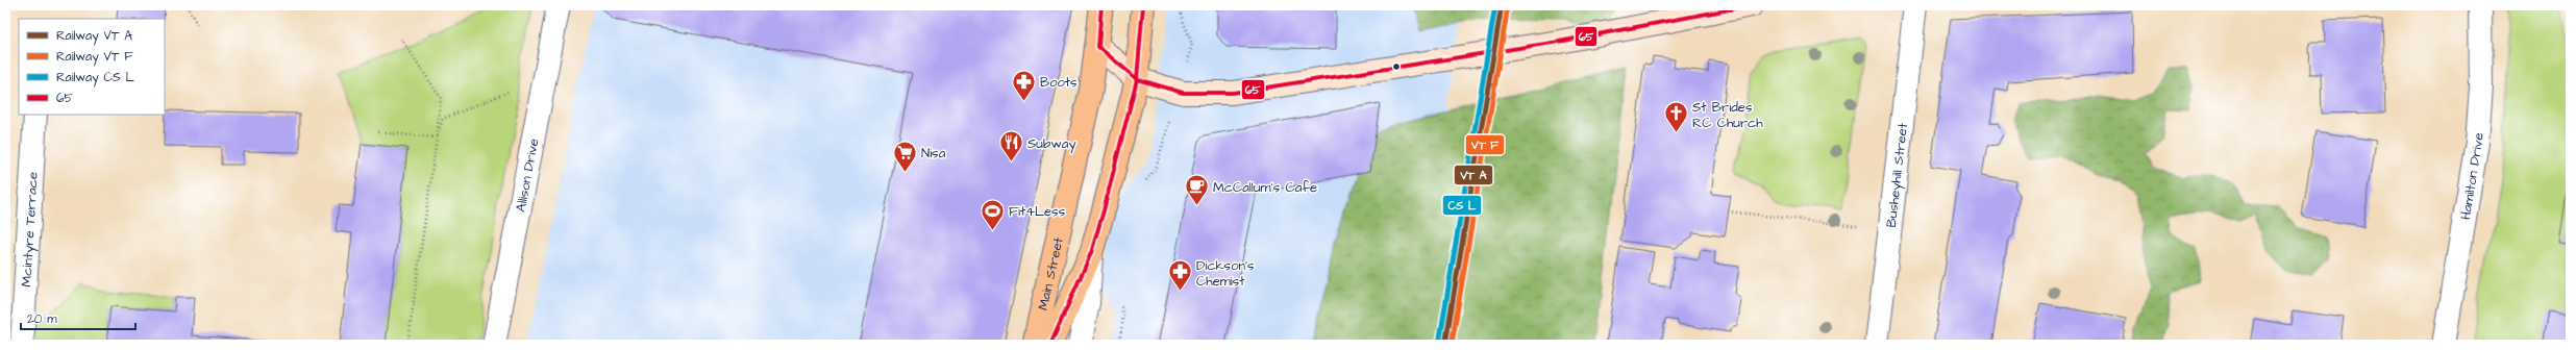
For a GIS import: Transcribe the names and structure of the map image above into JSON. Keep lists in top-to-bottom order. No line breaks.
{"streets":{"main road":["Main Street"],"street":["Allison Drive","Busheyhill Street","Hamilton Drive","Mcintyre Terrace"]},"places":{"pharmacy":["Boots","Dickson's Chemist"],"church":["St Brides RC Church"],"restaurant":["Subway"],"supermarket":["Nisa"],"cafe":["McCallum's Cafe"],"sports":["Fit4Less"]},"lines":["transit line 65"],"legend":["Railway VT A","Railway VT F","Railway CS L","65"],"scale_bar":"20 m"}
